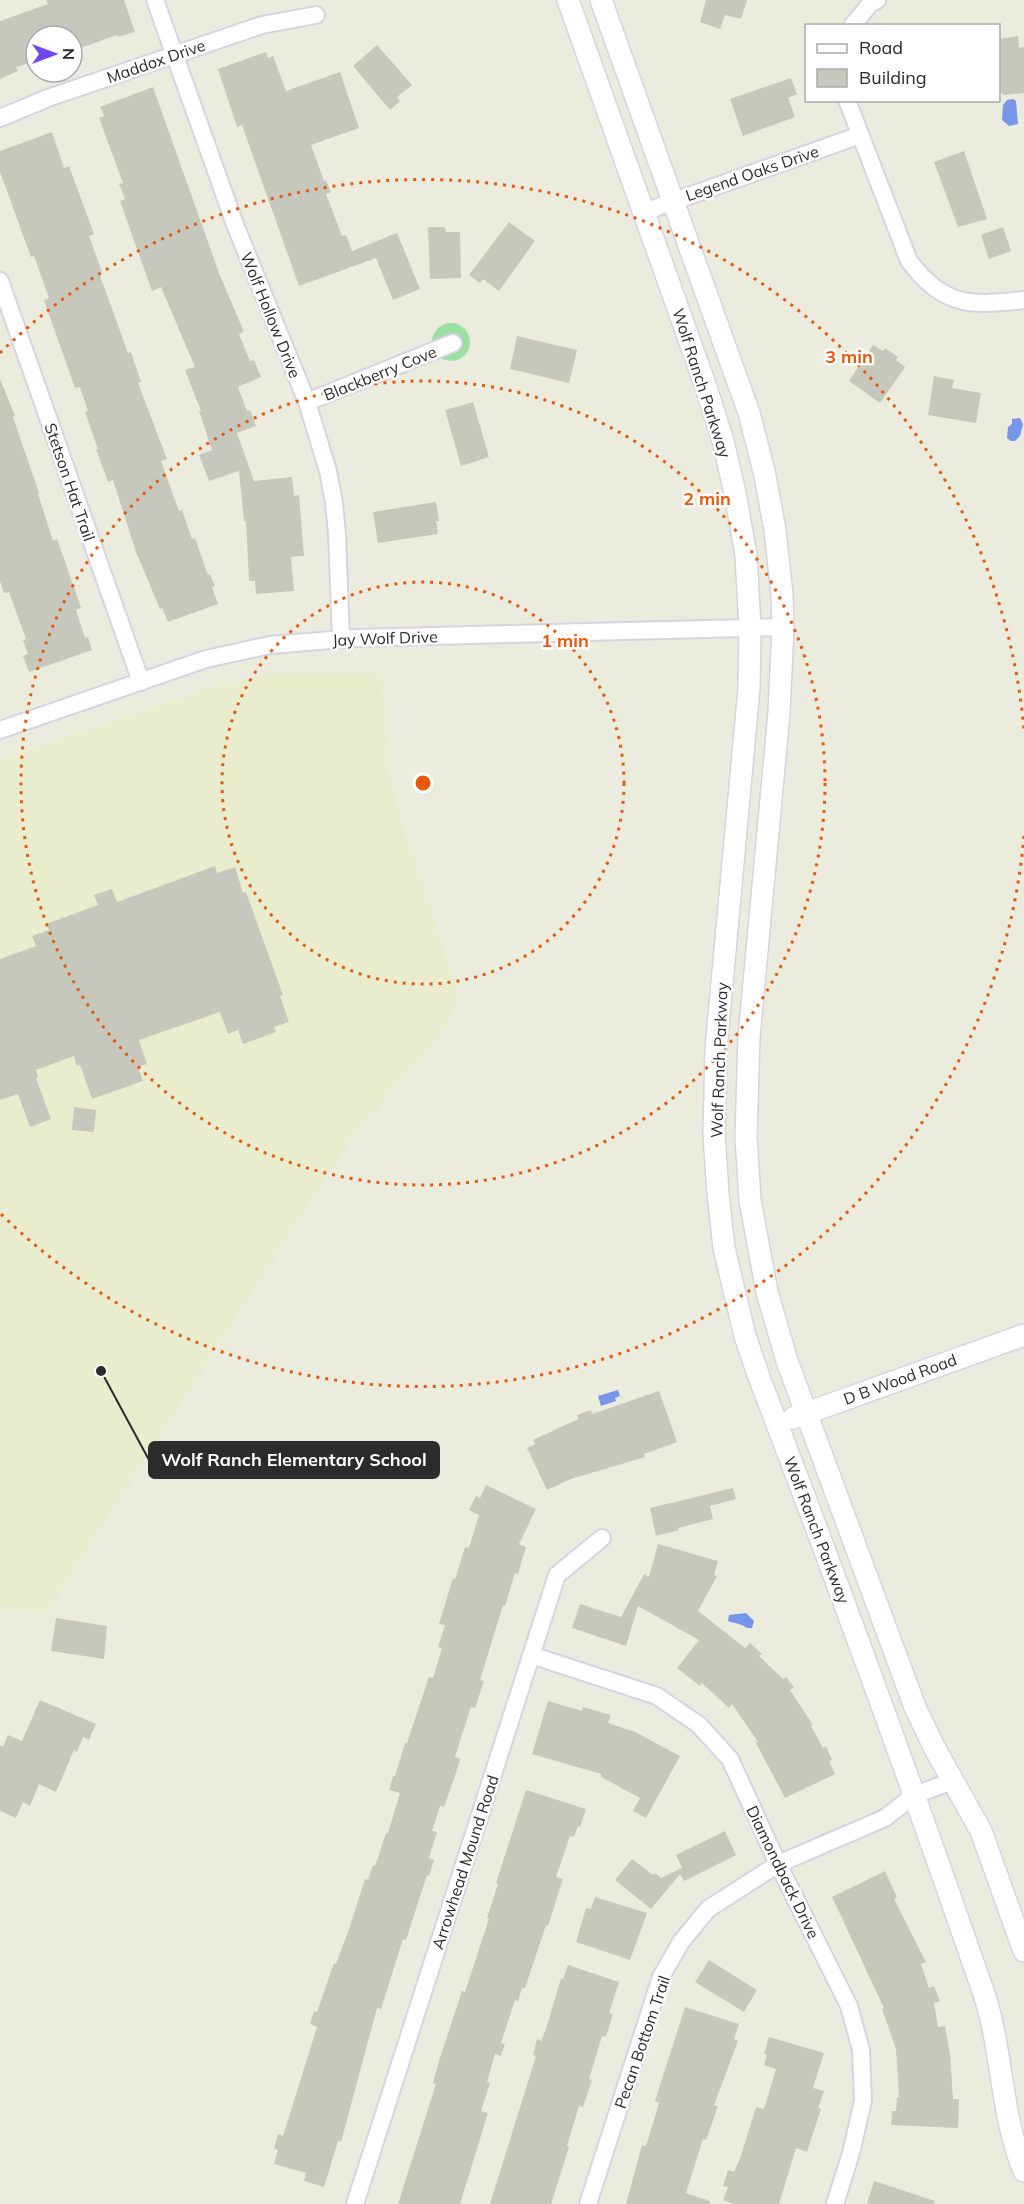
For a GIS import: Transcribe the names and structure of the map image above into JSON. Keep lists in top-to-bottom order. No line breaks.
{"streets":{"street":["Maddox Drive","Legend Oaks Drive","Wolf Hollow Drive","Blackberry Cove","Wolf Ranch Parkway","Stetson Hat Trail","Jay Wolf Drive","D B Wood Road","Arrowhead Mound Road","Diamondback Drive","Pecan Bottom Trail"]},"crossings":[["Maddox Drive","Wolf Hollow Drive"],["Legend Oaks Drive","Wolf Ranch Parkway"],["Wolf Hollow Drive","Blackberry Cove"],["Wolf Hollow Drive","Jay Wolf Drive"],["Wolf Ranch Parkway","Jay Wolf Drive"],["Wolf Ranch Parkway","D B Wood Road"],["Wolf Ranch Parkway","Pecan Bottom Trail"],["Stetson Hat Trail","Jay Wolf Drive"],["Arrowhead Mound Road","Diamondback Drive"],["Diamondback Drive","Pecan Bottom Trail"]],"places":["Wolf Ranch Elementary School"],"legend":["Road","Building"],"north":"right","rings":["3 min","2 min","1 min"]}
